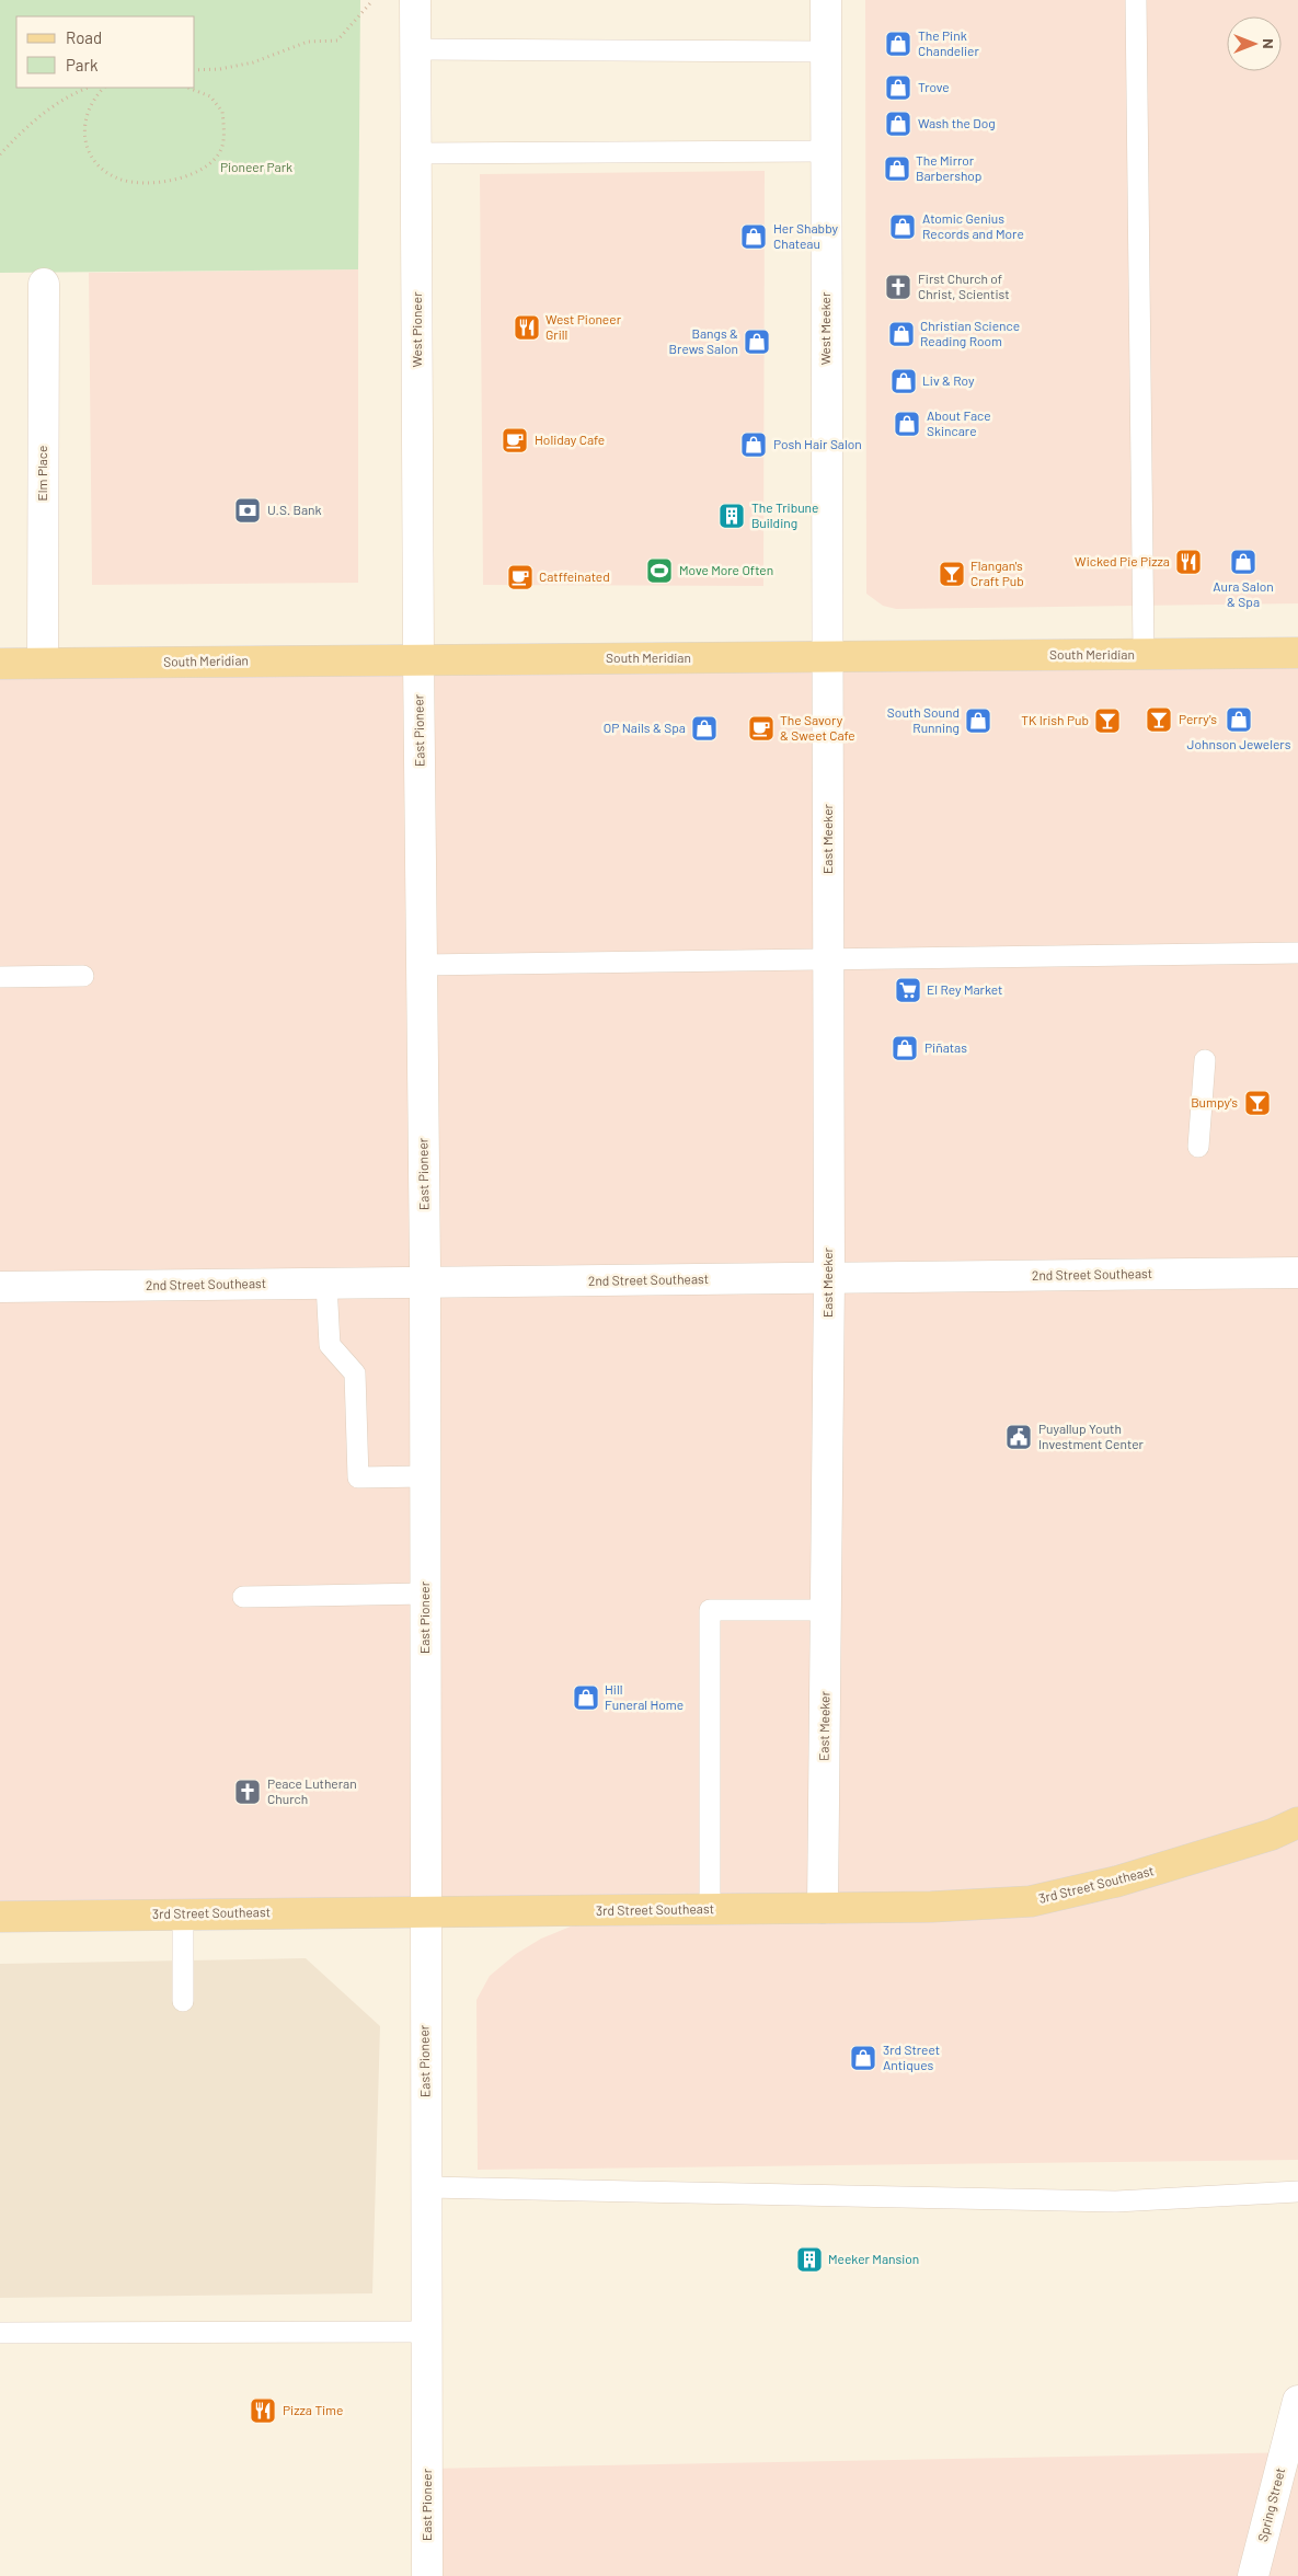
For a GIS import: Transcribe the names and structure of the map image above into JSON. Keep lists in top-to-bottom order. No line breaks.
{"streets":{"main road":["South Meridian","3rd Street Southeast"],"street":["West Meeker","West Pioneer","Elm Place","East Pioneer","East Meeker","2nd Street Southeast","Spring Street"]},"crossings":[["West Meeker","South Meridian"],["West Meeker","East Meeker"],["West Pioneer","South Meridian"],["West Pioneer","East Pioneer"],["Elm Place","South Meridian"],["South Meridian","East Pioneer"],["South Meridian","East Meeker"],["East Pioneer","2nd Street Southeast"],["East Pioneer","3rd Street Southeast"],["East Meeker","2nd Street Southeast"],["East Meeker","3rd Street Southeast"]],"parks":["Pioneer Park"],"places":{"shop":["The Pink Chandelier","Trove","Wash the Dog","The Mirror Barbershop","Atomic Genius Records and More","Her Shabby Chateau","Christian Science Reading Room","Bangs & Brews Salon","Liv & Roy","About Face Skincare","Posh Hair Salon","Aura Salon & Spa","Johnson Jewelers","South Sound Running","OP Nails & Spa","Piñatas","Hill Funeral Home","3rd Street Antiques"],"church":["First Church of Christ, Scientist","Peace Lutheran Church"],"restaurant":["West Pioneer Grill","Wicked Pie Pizza","Pizza Time"],"cafe":["Holiday Cafe","Catffeinated","The Savory & Sweet Cafe"],"bank":["U.S. Bank"],"building":["The Tribune Building","Meeker Mansion"],"sports":["Move More Often"],"bar":["Flangan's Craft Pub","Perry's","TK Irish Pub","Bumpy's"],"supermarket":["El Rey Market"],"public building":["Puyallup Youth Investment Center"]},"legend":["Road","Park"],"north":"right"}
